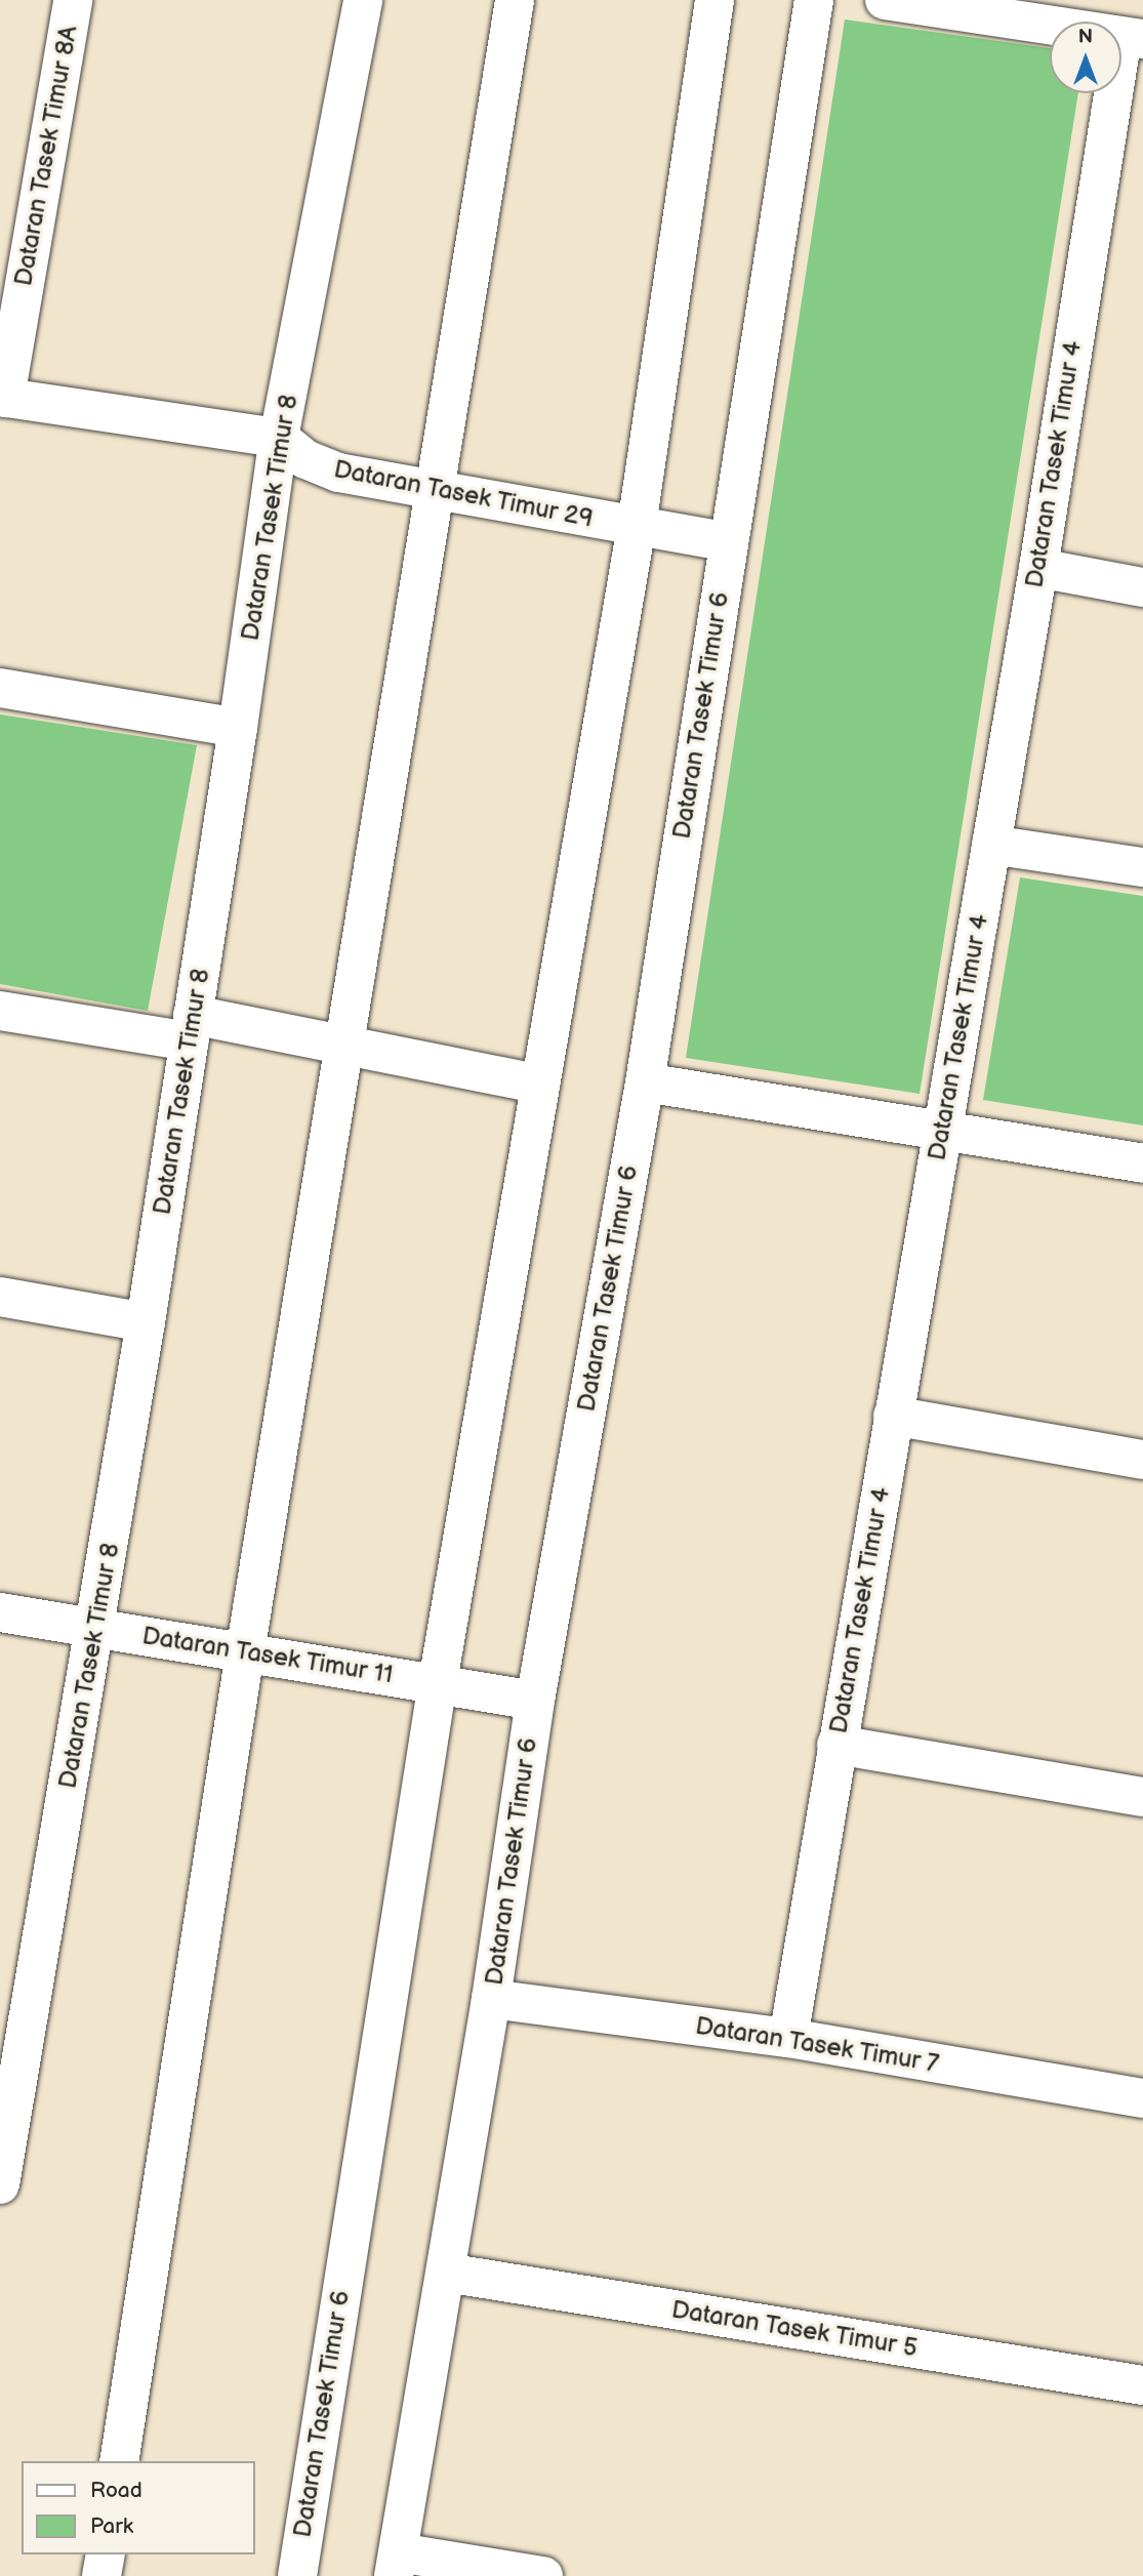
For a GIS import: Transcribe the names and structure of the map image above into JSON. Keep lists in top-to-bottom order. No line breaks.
{"streets":{"street":["Dataran Tasek Timur 8A","Dataran Tasek Timur 4","Dataran Tasek Timur 29","Dataran Tasek Timur 8","Dataran Tasek Timur 6","Dataran Tasek Timur 11","Dataran Tasek Timur 7","Dataran Tasek Timur 5"]},"crossings":[["Dataran Tasek Timur 8A","Dataran Tasek Timur 29"],["Dataran Tasek Timur 4","Dataran Tasek Timur 7"],["Dataran Tasek Timur 29","Dataran Tasek Timur 8"],["Dataran Tasek Timur 29","Dataran Tasek Timur 6"],["Dataran Tasek Timur 8","Dataran Tasek Timur 11"],["Dataran Tasek Timur 6","Dataran Tasek Timur 11"],["Dataran Tasek Timur 6","Dataran Tasek Timur 7"],["Dataran Tasek Timur 6","Dataran Tasek Timur 5"]],"legend":["Road","Park"],"north":"top"}
